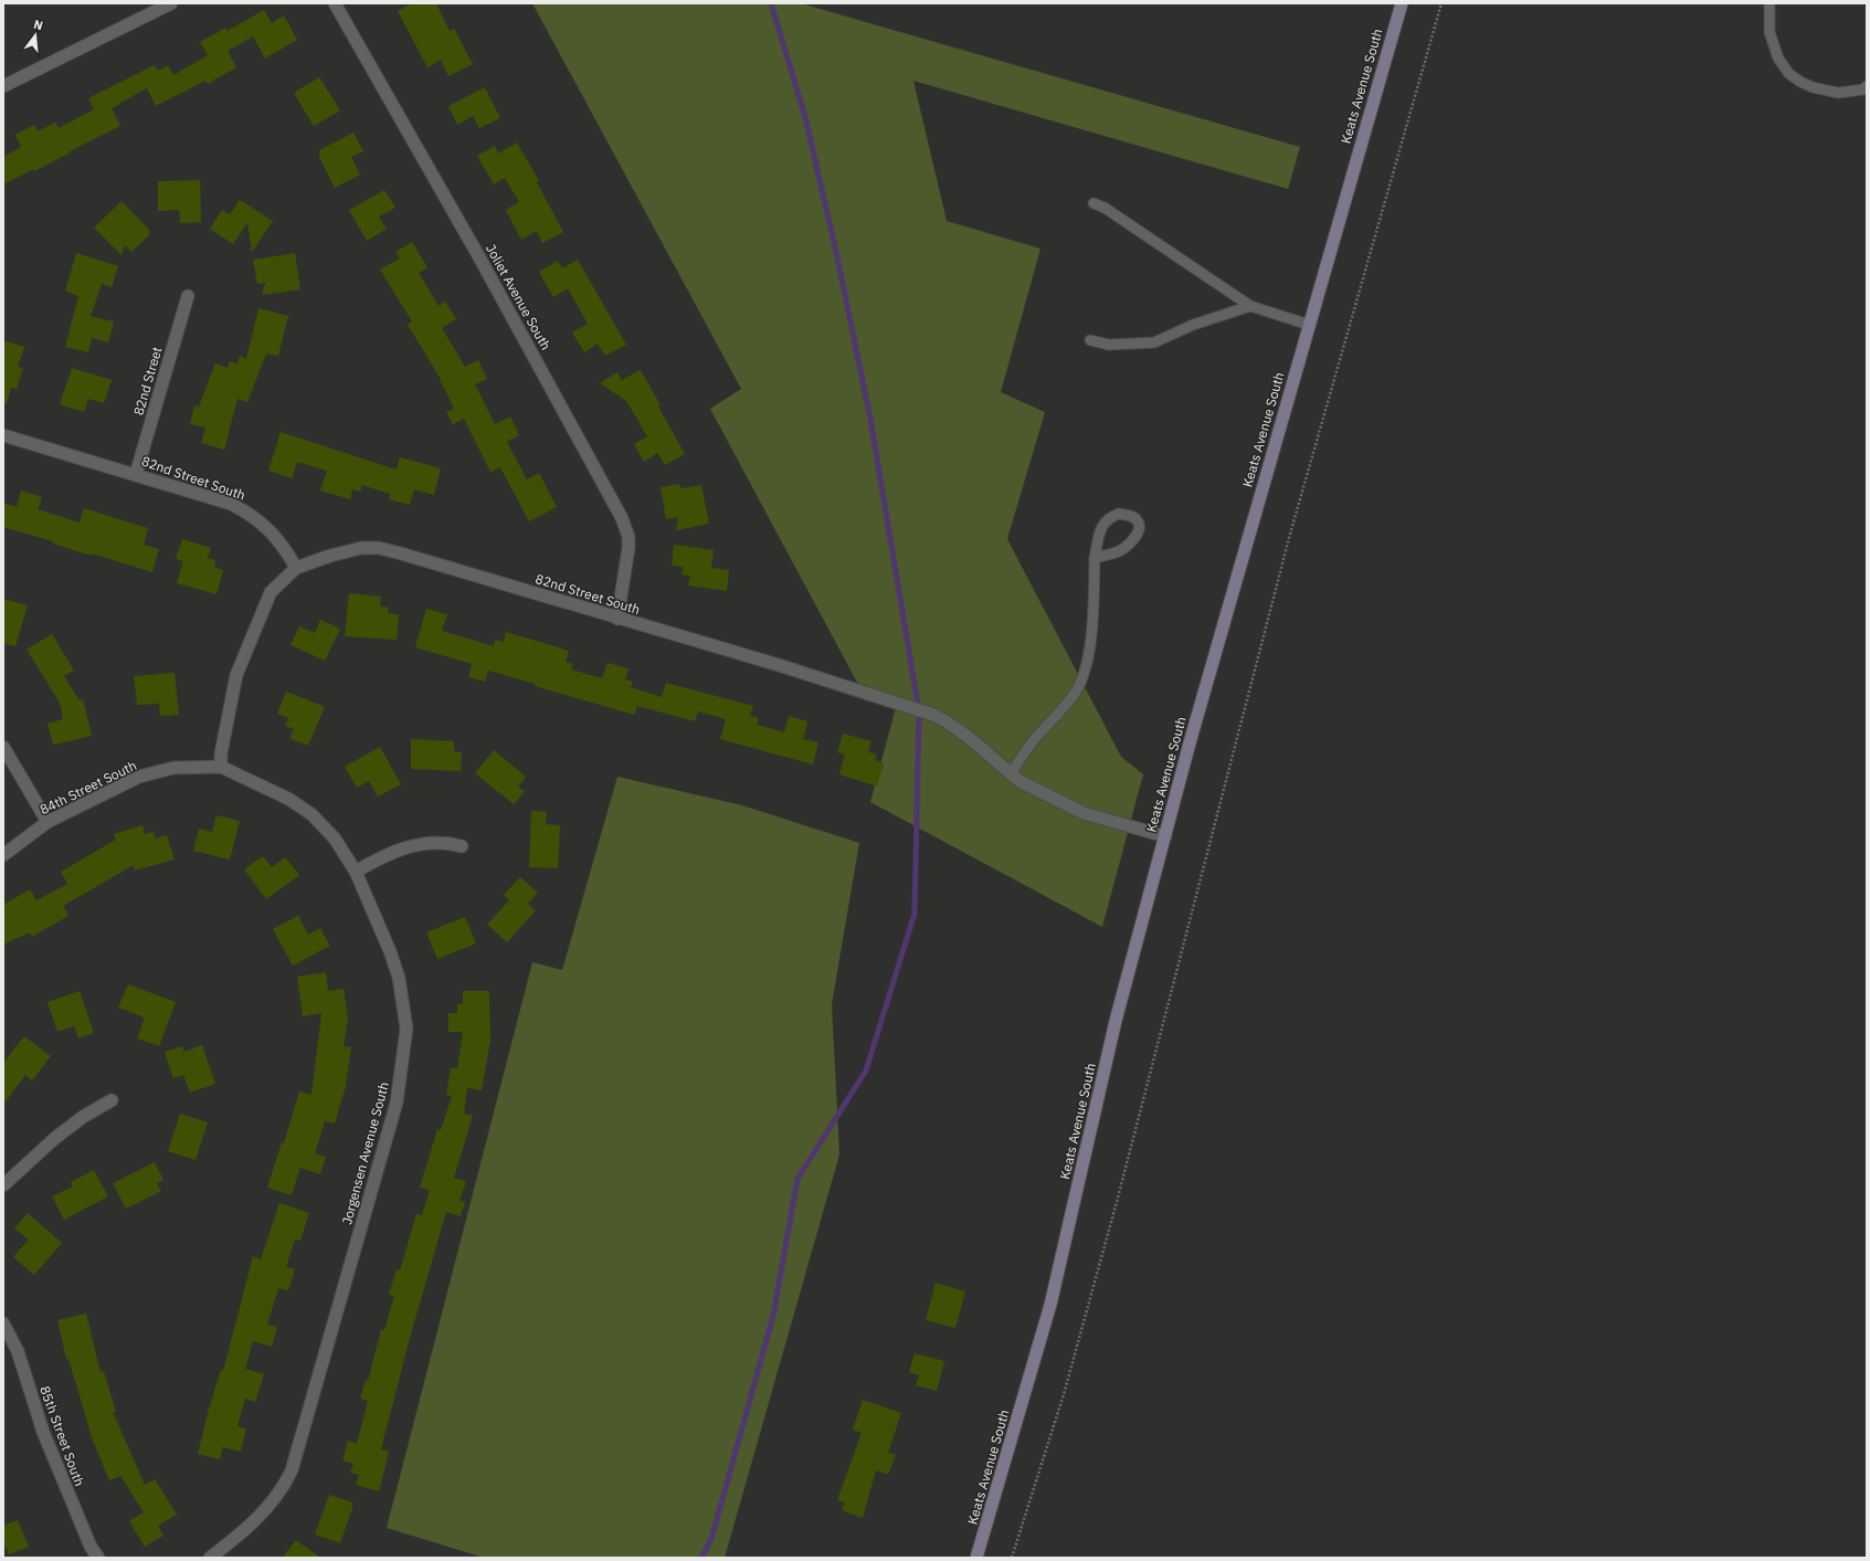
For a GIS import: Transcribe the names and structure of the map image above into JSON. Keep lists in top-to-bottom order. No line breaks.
{"streets":{"main road":["Keats Avenue South"],"street":["Joliet Avenue South","82nd Street","82nd Street South","84th Street South","Jorgensen Avenue South","85th Street South"]},"crossings":[["Keats Avenue South","82nd Street South"],["Joliet Avenue South","82nd Street South"],["82nd Street","82nd Street South"],["84th Street South","Jorgensen Avenue South"]],"north":"top"}
